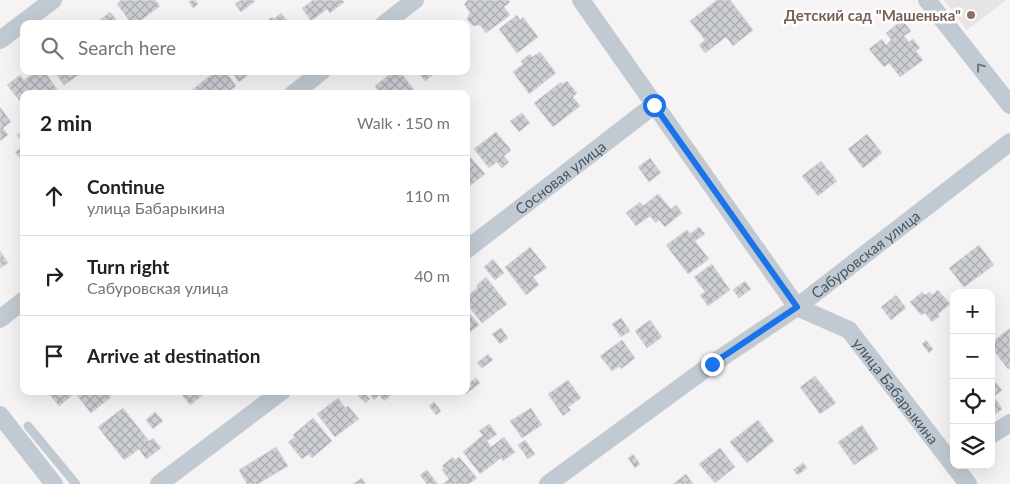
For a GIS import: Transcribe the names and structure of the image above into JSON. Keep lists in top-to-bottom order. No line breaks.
{"streets":{"street":["Сосновая улица","Сабуровская улица","улица Бабарыкина"]},"crossings":[["Сабуровская улица","улица Бабарыкина"]],"places":["Детский сад \"Машенька\""],"page":{"search":"Search here","heading":["2 min","Walk · 150 m"],"list":[["Continue","улица Бабарыкина","110 m"],["Turn right","Сабуровская улица","40 m"],"Arrive at destination"],"map_buttons":["+","−"]}}
